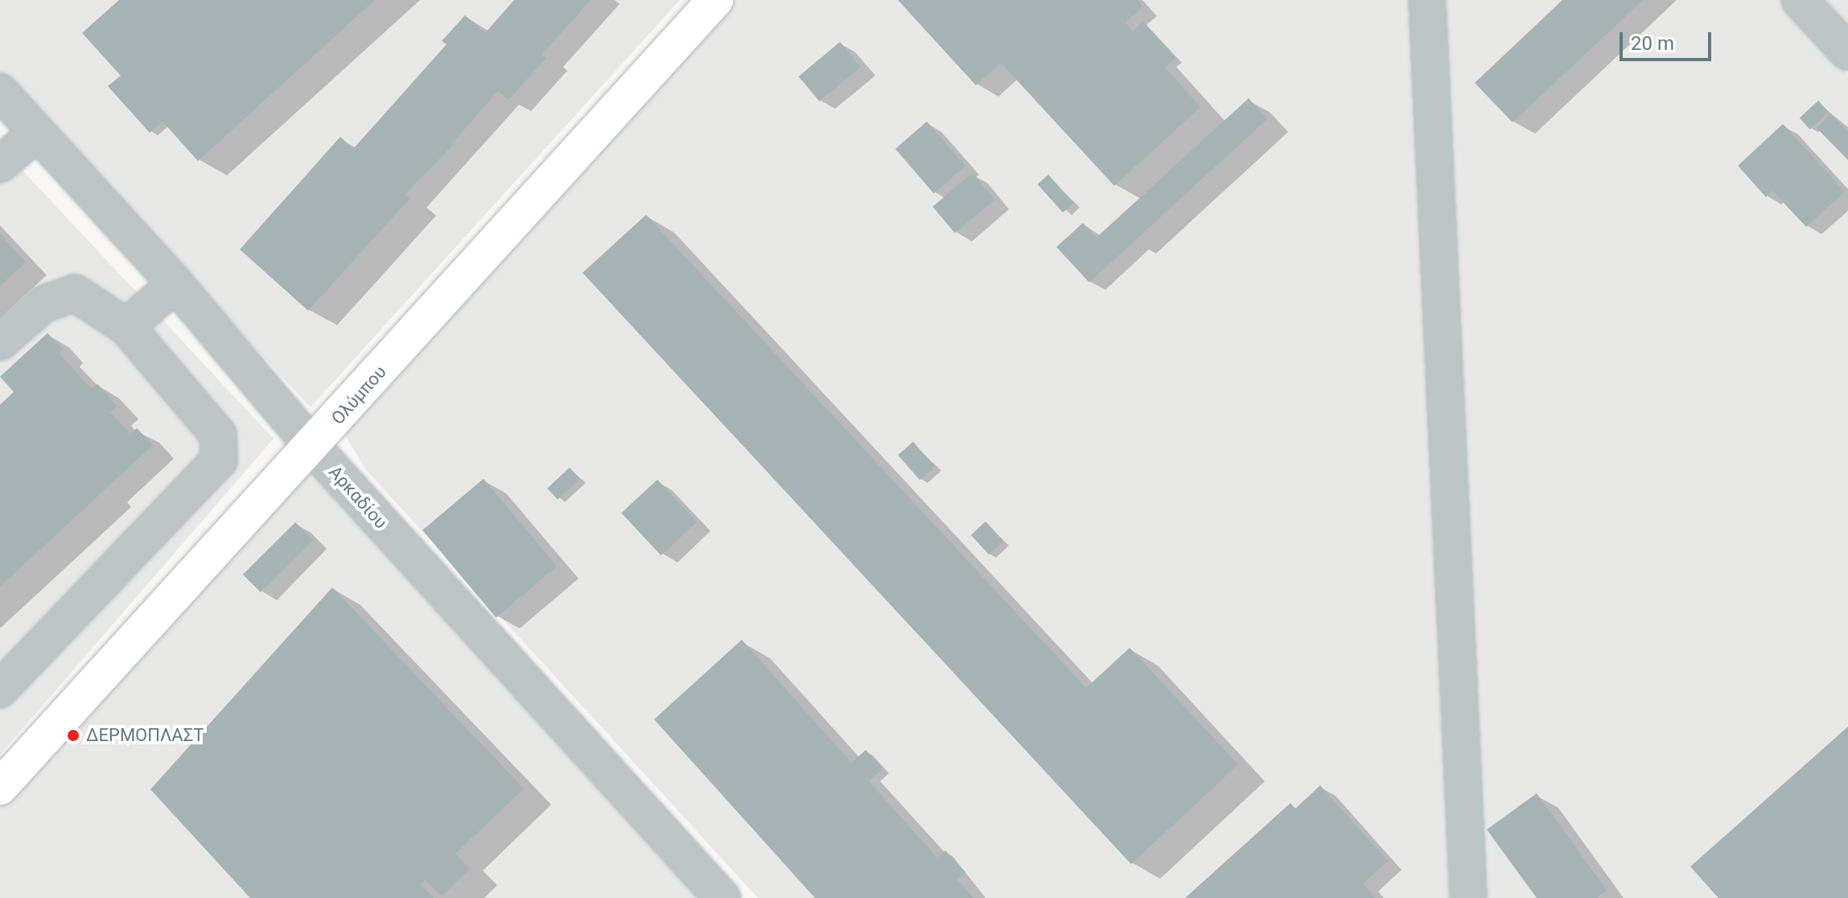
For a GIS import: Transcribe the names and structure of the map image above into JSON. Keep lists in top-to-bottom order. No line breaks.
{"streets":{"main road":["Ολύμπου"],"street":["Αρκαδίου"]},"crossings":[["Ολύμπου","Αρκαδίου"]],"places":["ΔΕΡΜΟΠΛΑΣΤ"],"scale_bar":"20 m"}
